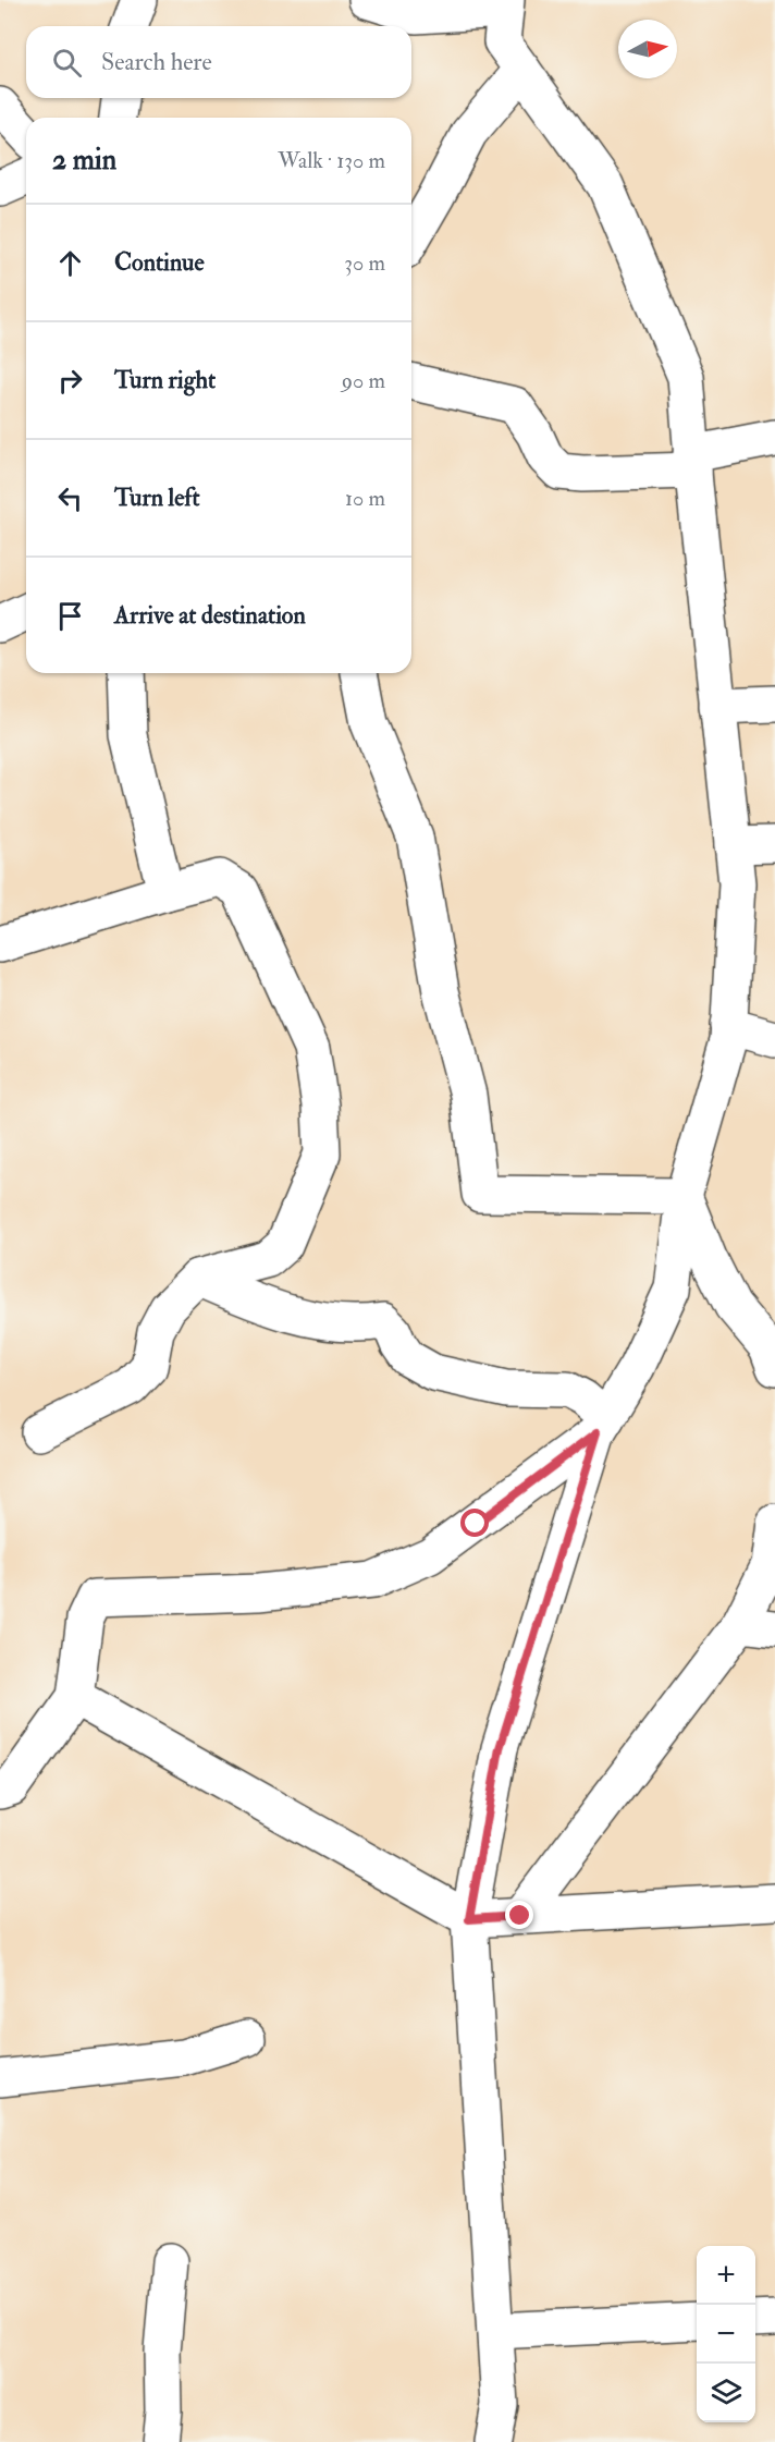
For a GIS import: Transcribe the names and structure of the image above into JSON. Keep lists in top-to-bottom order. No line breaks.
{"north":"right","page":{"search":"Search here","heading":["2 min","Walk · 130 m"],"list":[["Continue","30 m"],["Turn right","90 m"],["Turn left","10 m"],"Arrive at destination"],"map_buttons":["+","−"]}}
